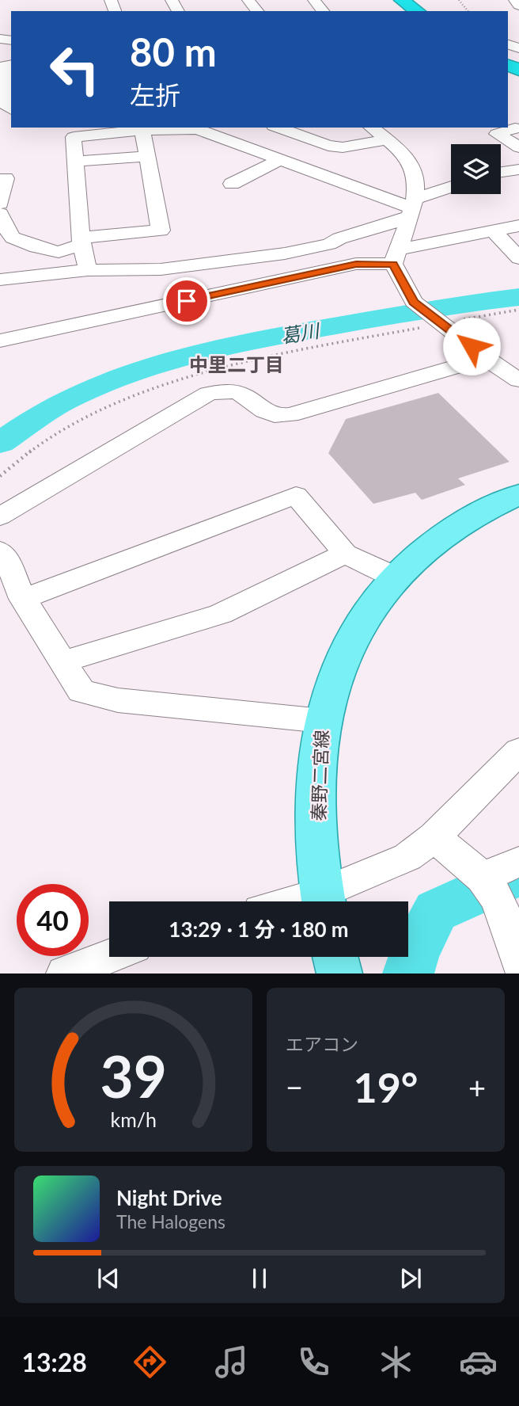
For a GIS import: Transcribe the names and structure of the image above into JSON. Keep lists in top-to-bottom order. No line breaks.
{"streets":{"main road":["秦野二宮線"]},"districts":["中里二丁目"],"water":["葛川"],"page":{"turn":["80 m","左折"],"limit":"40","trip":"13:29 · 1 分 · 180 m","tile":"エアコン","heat":["−","19°","+"],"song":["Night Drive","The Halogens"],"tabs":"13:28","gauge":["39","km/h"]}}
